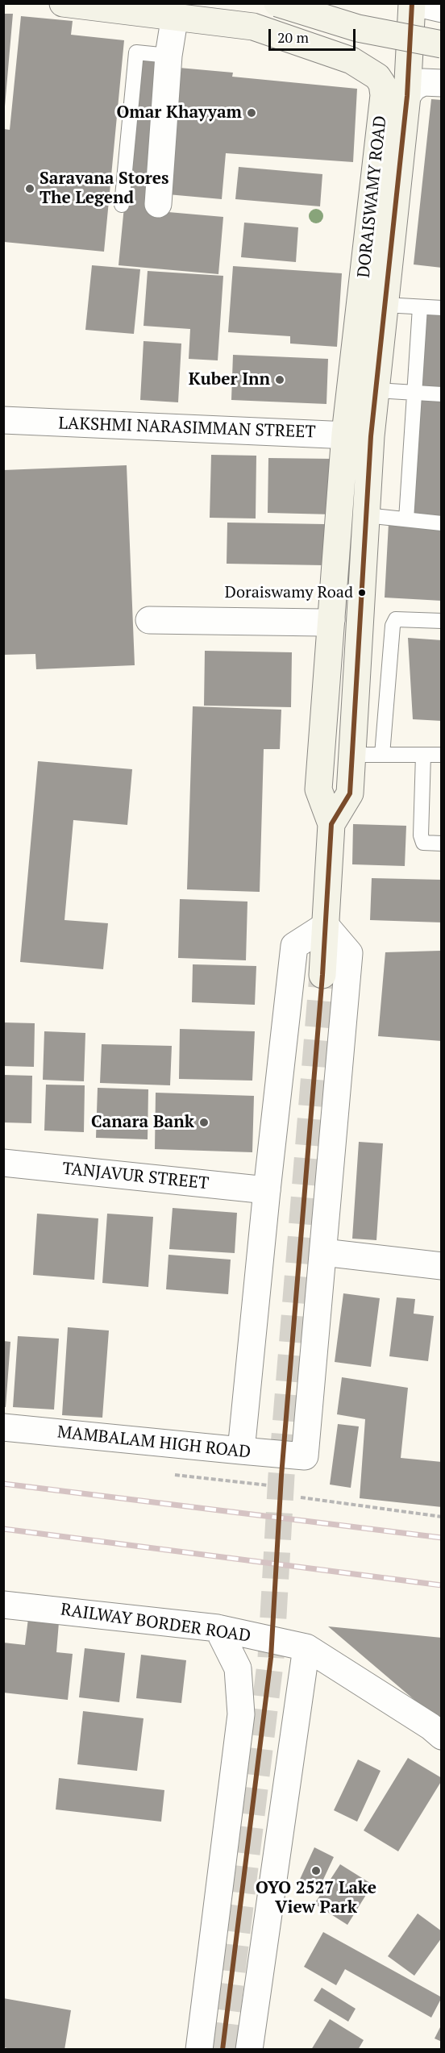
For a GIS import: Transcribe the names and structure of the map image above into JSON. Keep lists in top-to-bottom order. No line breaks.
{"streets":{"main road":["DORAISWAMY ROAD"],"street":["LAKSHMI NARASIMMAN STREET","TANJAVUR STREET","MAMBALAM HIGH ROAD","RAILWAY BORDER ROAD"]},"crossings":[["DORAISWAMY ROAD","LAKSHMI NARASIMMAN STREET"]],"places":["Omar Khayyam","Saravana Stores The Legend","Kuber Inn","Doraiswamy Road","Canara Bank","OYO 2527 Lake View Park"],"scale_bar":"20 m"}
